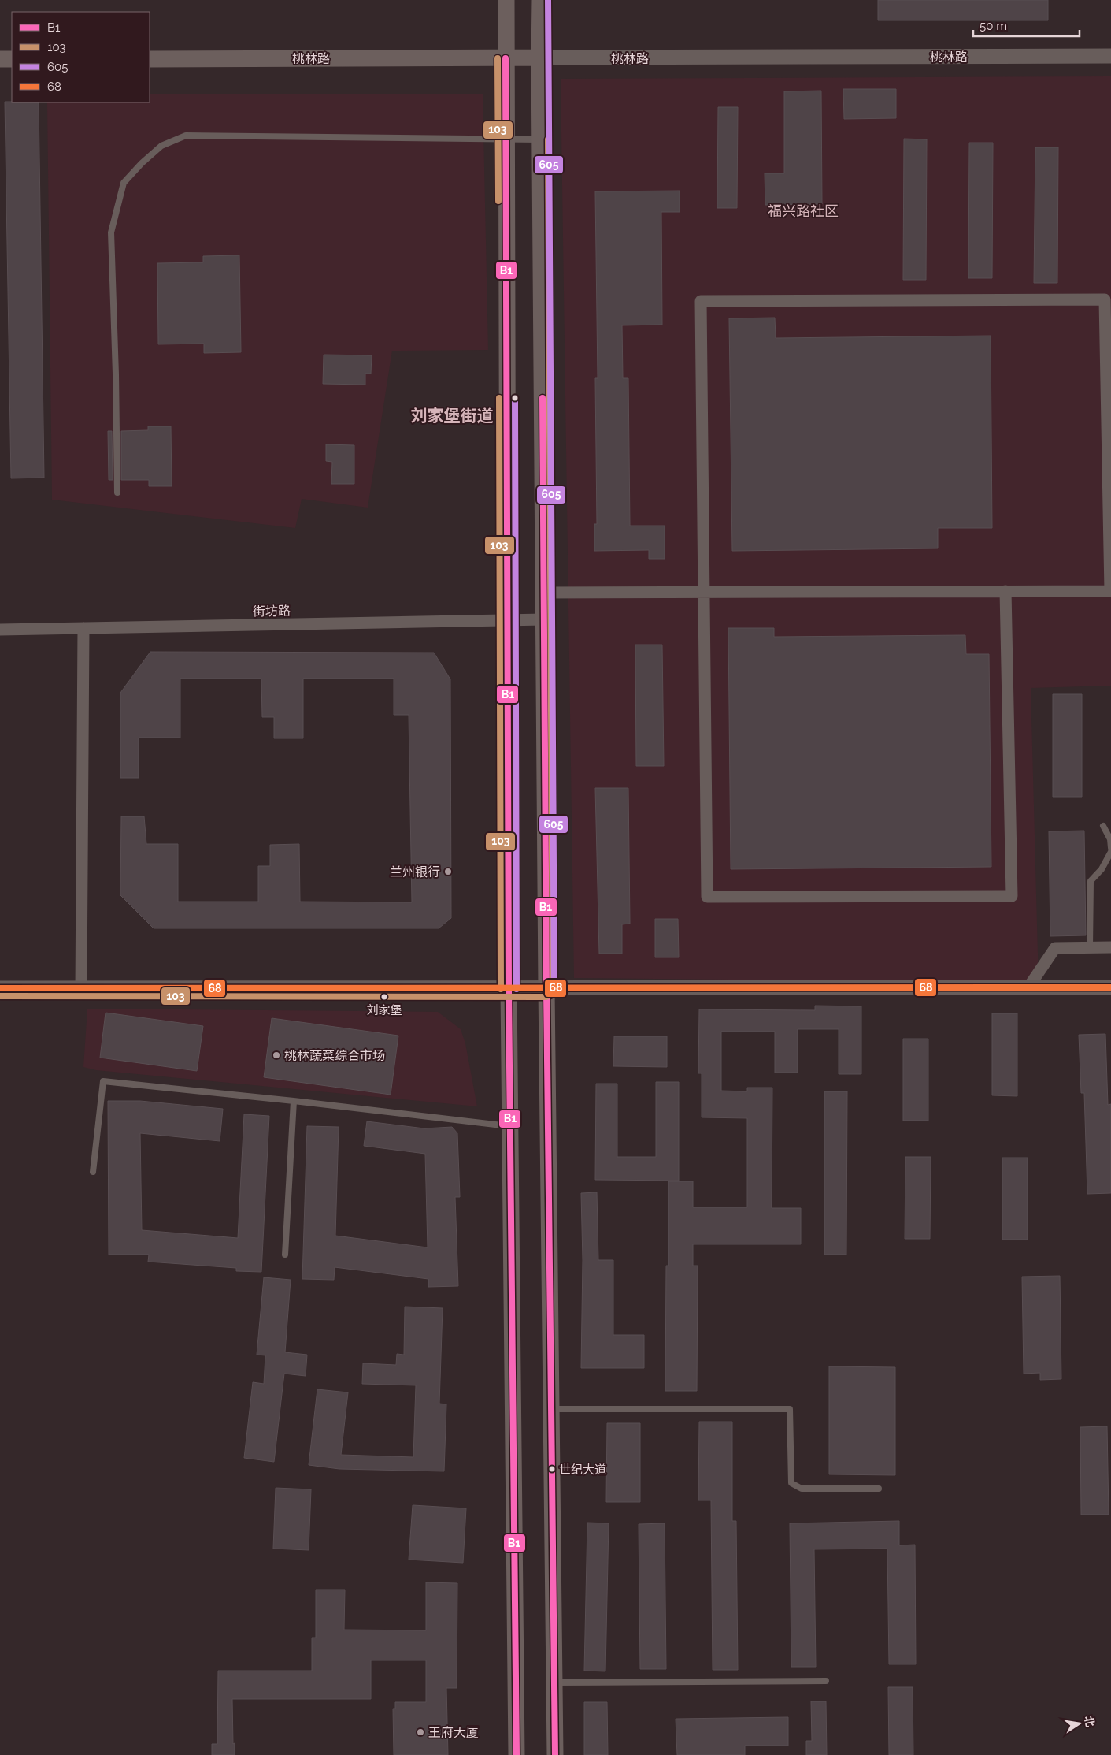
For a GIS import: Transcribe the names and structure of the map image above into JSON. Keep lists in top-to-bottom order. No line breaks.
{"streets":{"main road":["桃林路"],"street":["街坊路"]},"districts":["福兴路社区","刘家堡街道"],"places":["兰州银行","刘家堡","桃林蔬菜综合市场","世纪大道","王府大厦"],"lines":["transit line 605","transit line B1","transit line 103","transit line 68"],"legend":["B1","103","605","68"],"scale_bar":"50 m","north":"right"}
